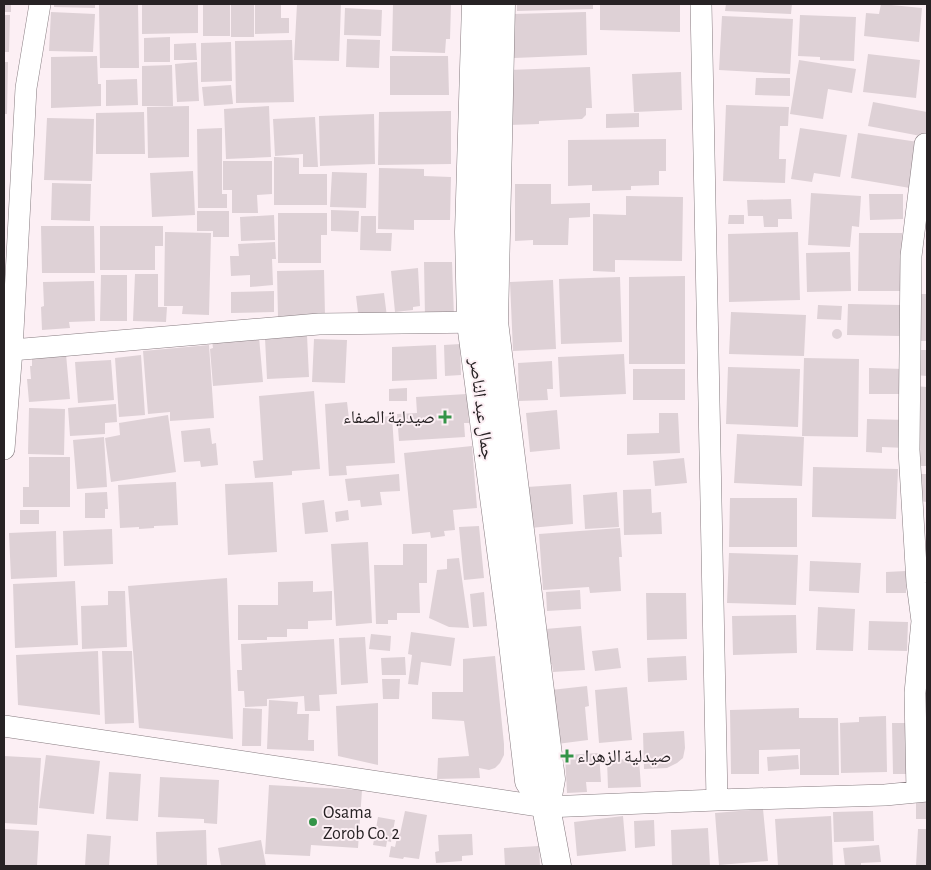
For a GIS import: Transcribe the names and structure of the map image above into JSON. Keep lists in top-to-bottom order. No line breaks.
{"streets":{"street":["جمال عبد الناصر"]},"places":{"health":["صيدلية الصفاء","صيدلية الزهراء"],"other":["Osama Zorob Co. 2"]}}
